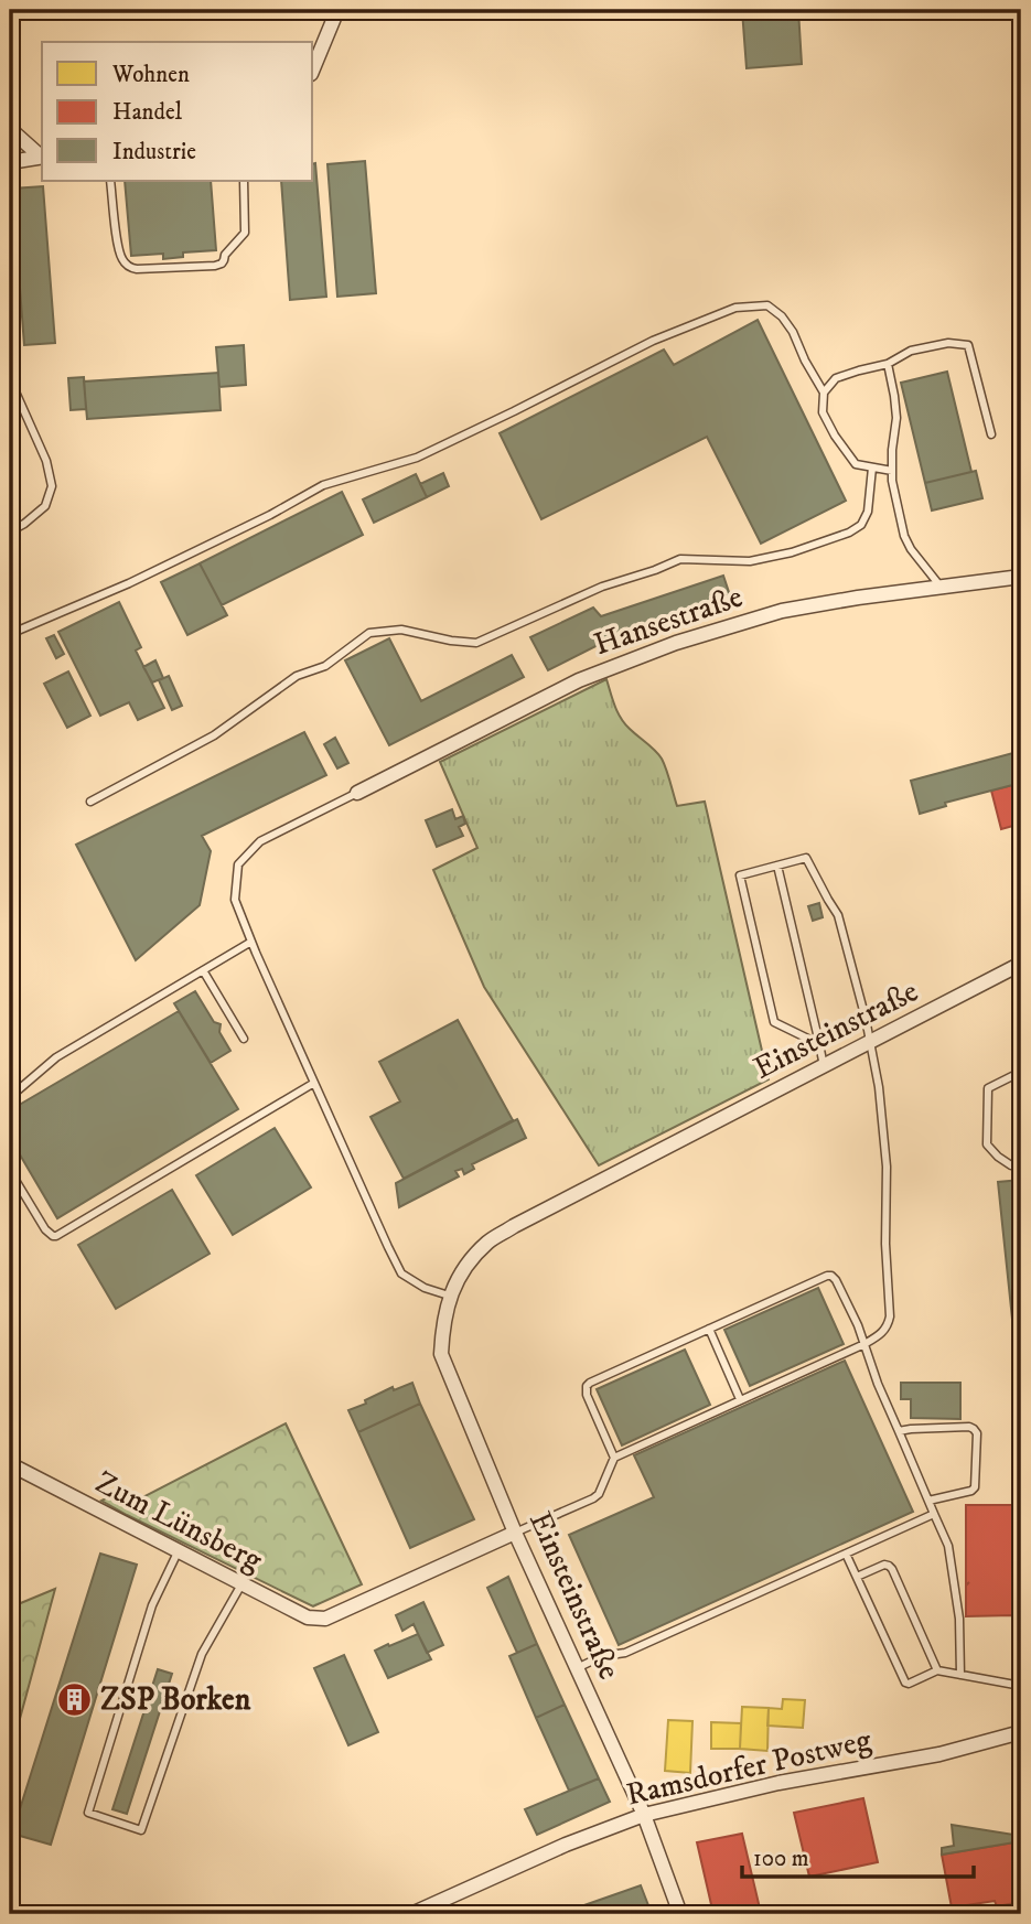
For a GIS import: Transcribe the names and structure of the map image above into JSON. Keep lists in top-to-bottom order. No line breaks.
{"streets":{"street":["Hansestraße","Einsteinstraße","Zum Lünsberg","Ramsdorfer Postweg"]},"crossings":[["Einsteinstraße","Zum Lünsberg"],["Einsteinstraße","Ramsdorfer Postweg"]],"places":{"building":["ZSP Borken"]},"legend":["Wohnen","Handel","Industrie"],"scale_bar":"100 m"}
